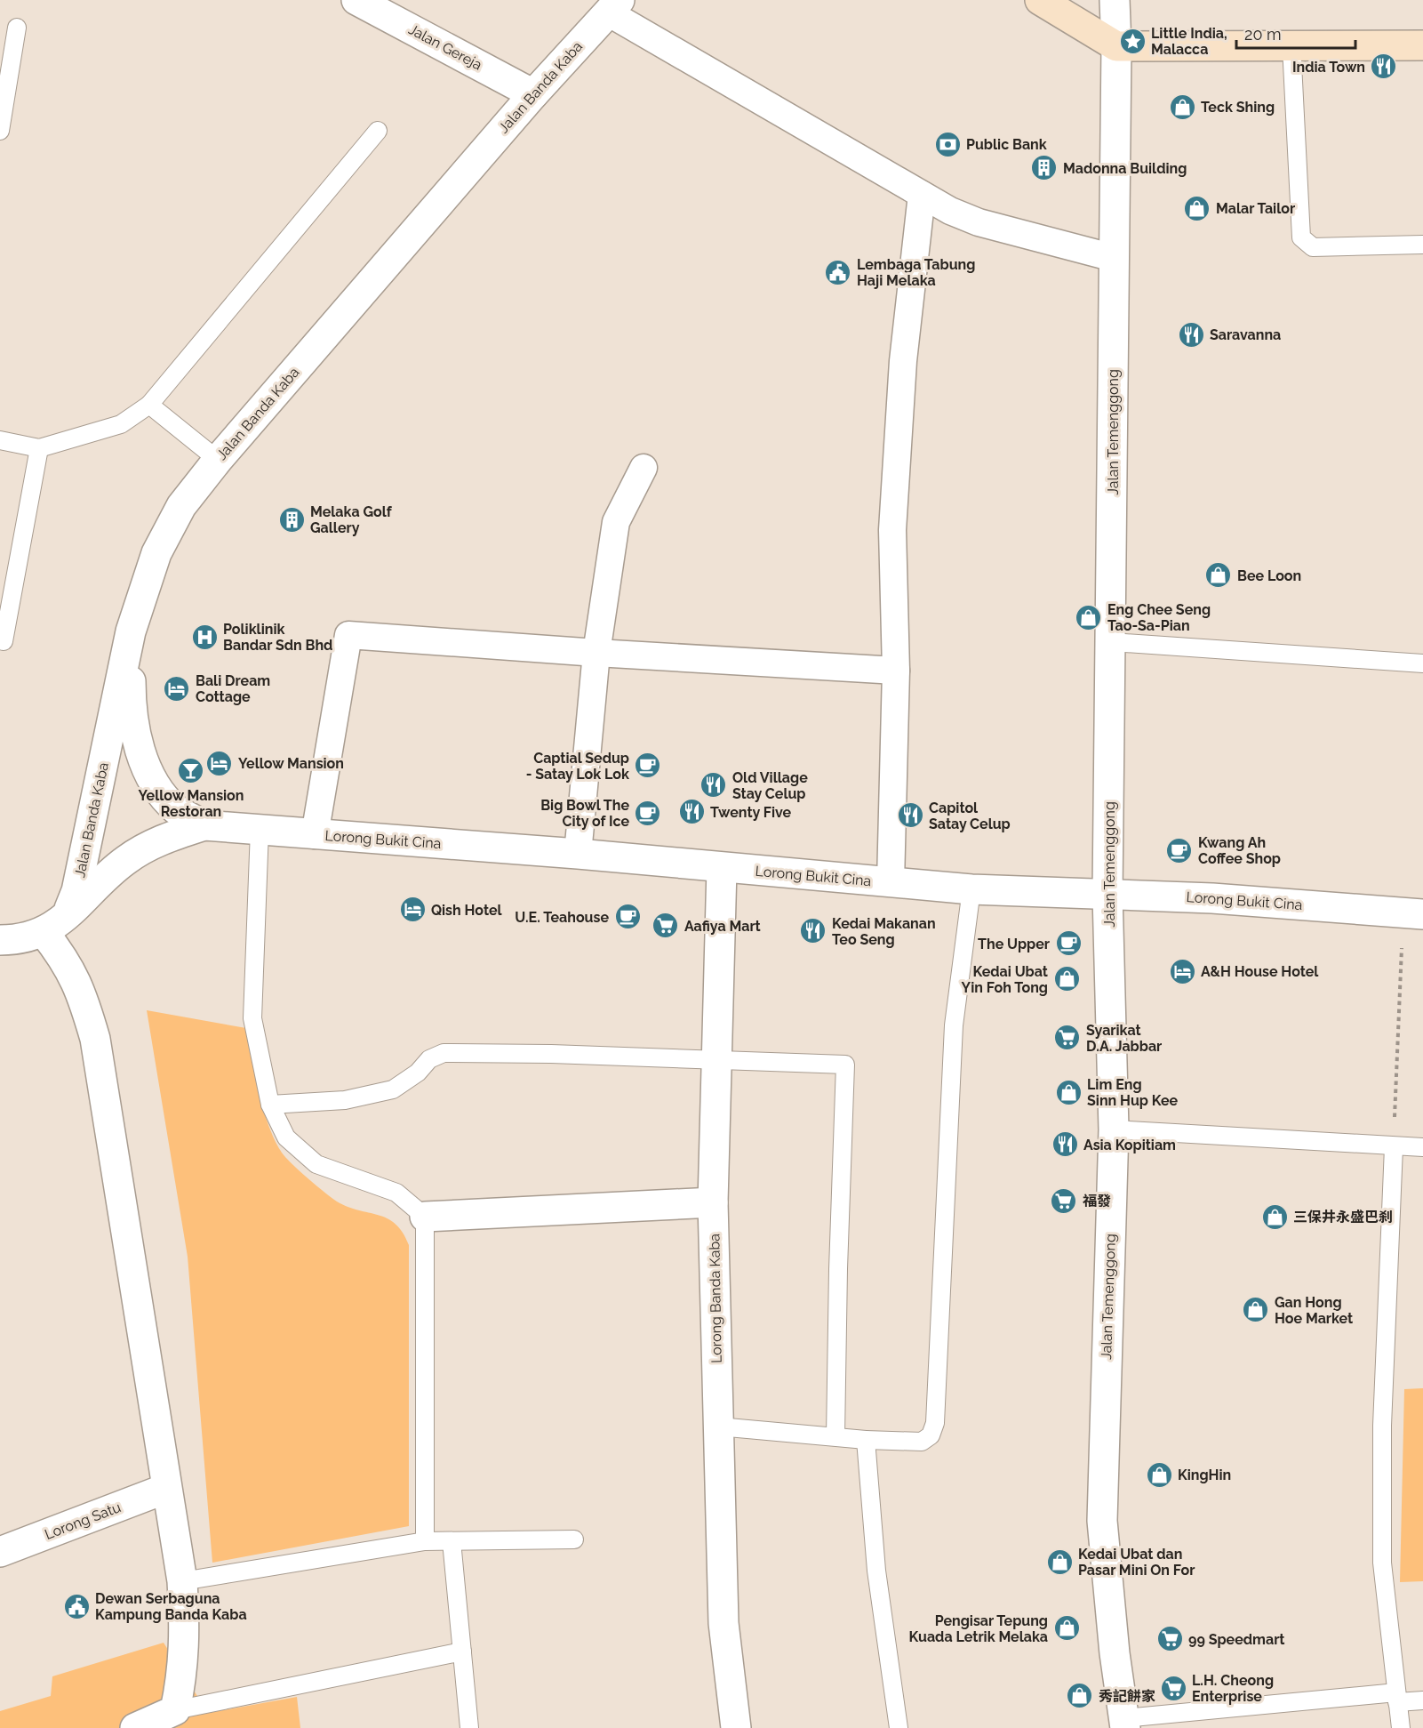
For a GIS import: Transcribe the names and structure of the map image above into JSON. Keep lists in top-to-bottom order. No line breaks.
{"streets":{"street":["Jalan Gereja","Jalan Banda Kaba","Jalan Temenggong","Lorong Bukit Cina","Lorong Banda Kaba","Lorong Satu"]},"crossings":[["Jalan Gereja","Jalan Banda Kaba"],["Jalan Banda Kaba","Lorong Bukit Cina"],["Jalan Temenggong","Lorong Bukit Cina"],["Lorong Bukit Cina","Lorong Banda Kaba"]],"places":{"place":["Little India, Malacca"],"restaurant":["India Town","Saravanna","Old Village Stay Celup","Twenty Five","Capitol Satay Celup","Kedai Makanan Teo Seng","Asia Kopitiam"],"shop":["Teck Shing","Malar Tailor","Bee Loon","Eng Chee Seng Tao-Sa-Pian","Kedai Ubat Yin Foh Tong","Lim Eng Sinn Hup Kee","三保井永盛巴刹","Gan Hong Hoe Market","KingHin","Kedai Ubat dan Pasar Mini On For","Pengisar Tepung Kuada Letrik Melaka","秀記餅家"],"bank":["Public Bank"],"building":["Madonna Building","Melaka Golf Gallery"],"public building":["Lembaga Tabung Haji Melaka","Dewan Serbaguna Kampung Banda Kaba"],"hospital":["Poliklinik Bandar Sdn Bhd"],"hotel":["Bali Dream Cottage","Yellow Mansion","Qish Hotel","A&H House Hotel"],"cafe":["Captial Sedup - Satay Lok Lok","Big Bowl The City of Ice","Kwang Ah Coffee Shop","U.E. Teahouse","The Upper"],"bar":["Yellow Mansion Restoran"],"supermarket":["Aafiya Mart","Syarikat D.A. Jabbar","福發","99 Speedmart","L.H. Cheong Enterprise"]},"scale_bar":"20 m"}
